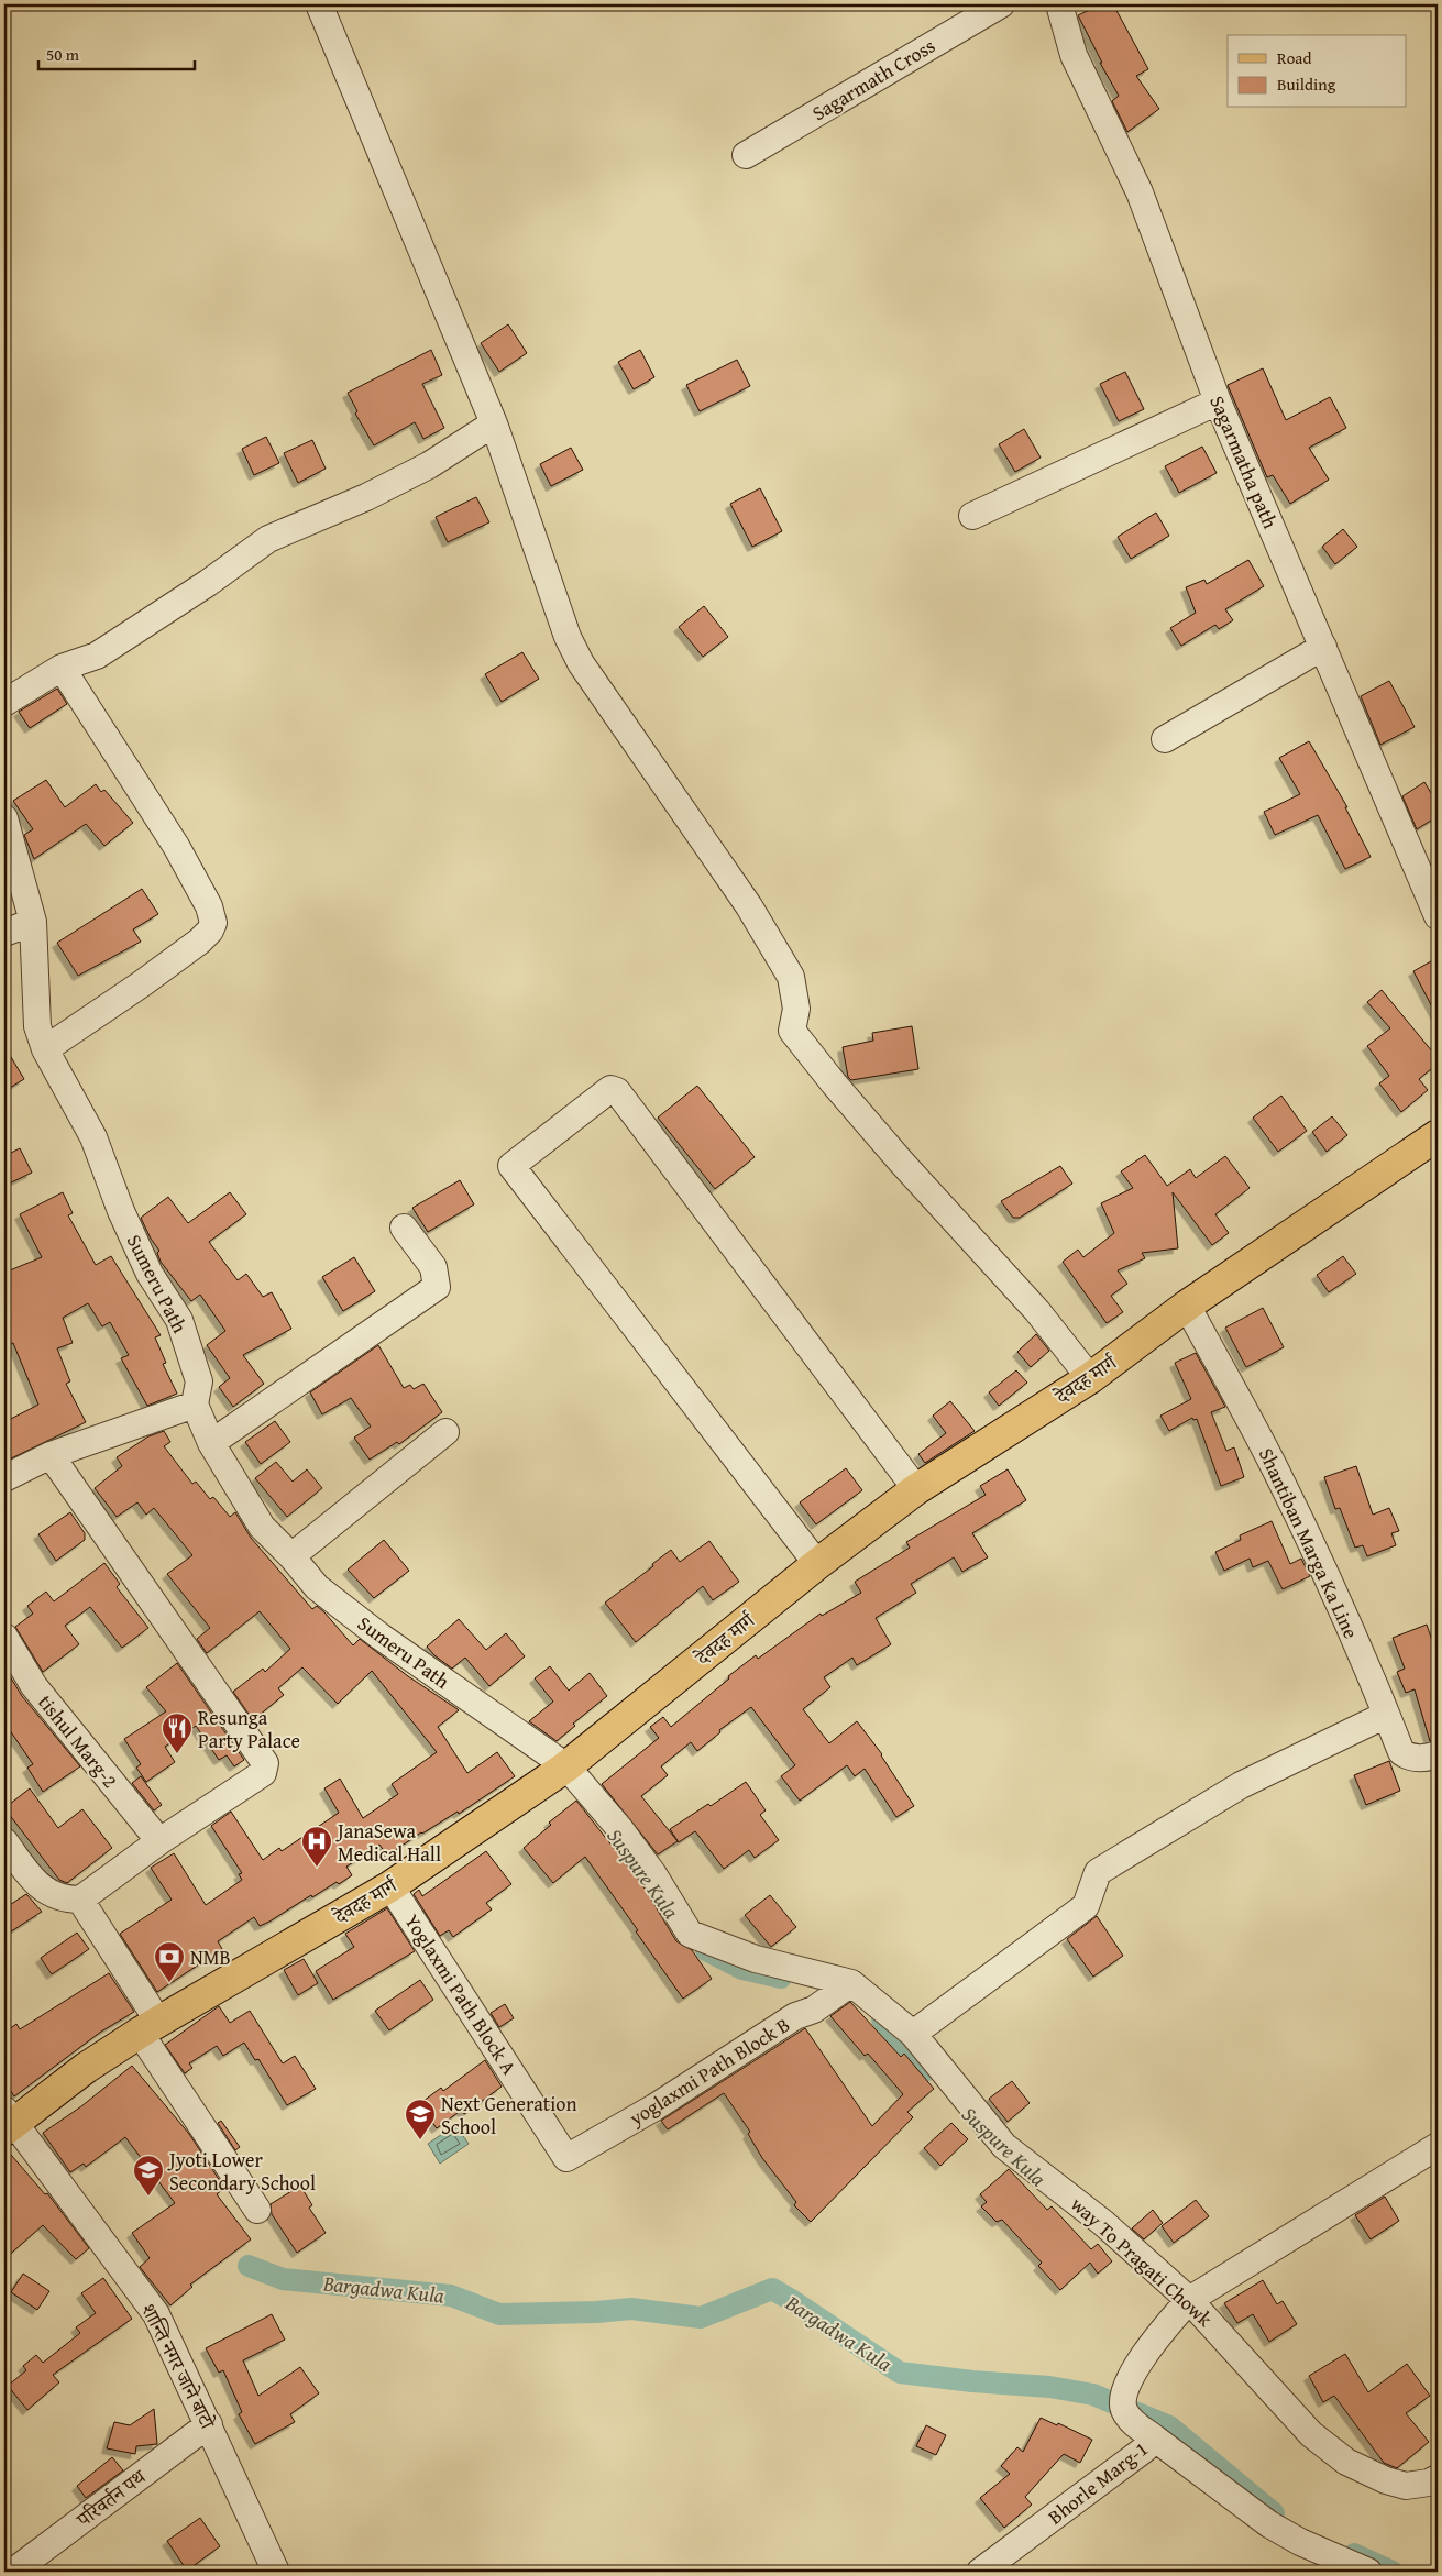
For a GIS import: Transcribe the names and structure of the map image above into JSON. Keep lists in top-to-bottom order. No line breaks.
{"streets":{"main road":["देवदह मार्ग"],"street":["Sagarmath Cross","Sagarmatha path","Sumeru Path","Shantiban Marga Ka Line","tishul Marg-2","Yoglaxmi Path Block A","yoglaxmi Path Block B","way To Pragati Chowk","शान्ति नगर जाने बाटो","Bhorle Marg-1","परिवर्तन पथ"]},"crossings":[["Sumeru Path","देवदह मार्ग"],["Sumeru Path","way To Pragati Chowk"],["देवदह मार्ग","Shantiban Marga Ka Line"],["देवदह मार्ग","Yoglaxmi Path Block A"],["देवदह मार्ग","way To Pragati Chowk"],["देवदह मार्ग","शान्ति नगर जाने बाटो"],["Yoglaxmi Path Block A","yoglaxmi Path Block B"],["yoglaxmi Path Block B","way To Pragati Chowk"],["way To Pragati Chowk","Bhorle Marg-1"],["शान्ति नगर जाने बाटो","परिवर्तन पथ"]],"water":["Suspure Kula","Bargadwa Kula"],"places":{"restaurant":["Resunga Party Palace"],"hospital":["JanaSewa Medical Hall"],"bank":["NMB"],"school or university":["Next Generation School","Jyoti Lower Secondary School"]},"legend":["Road","Building"],"scale_bar":"50 m"}
